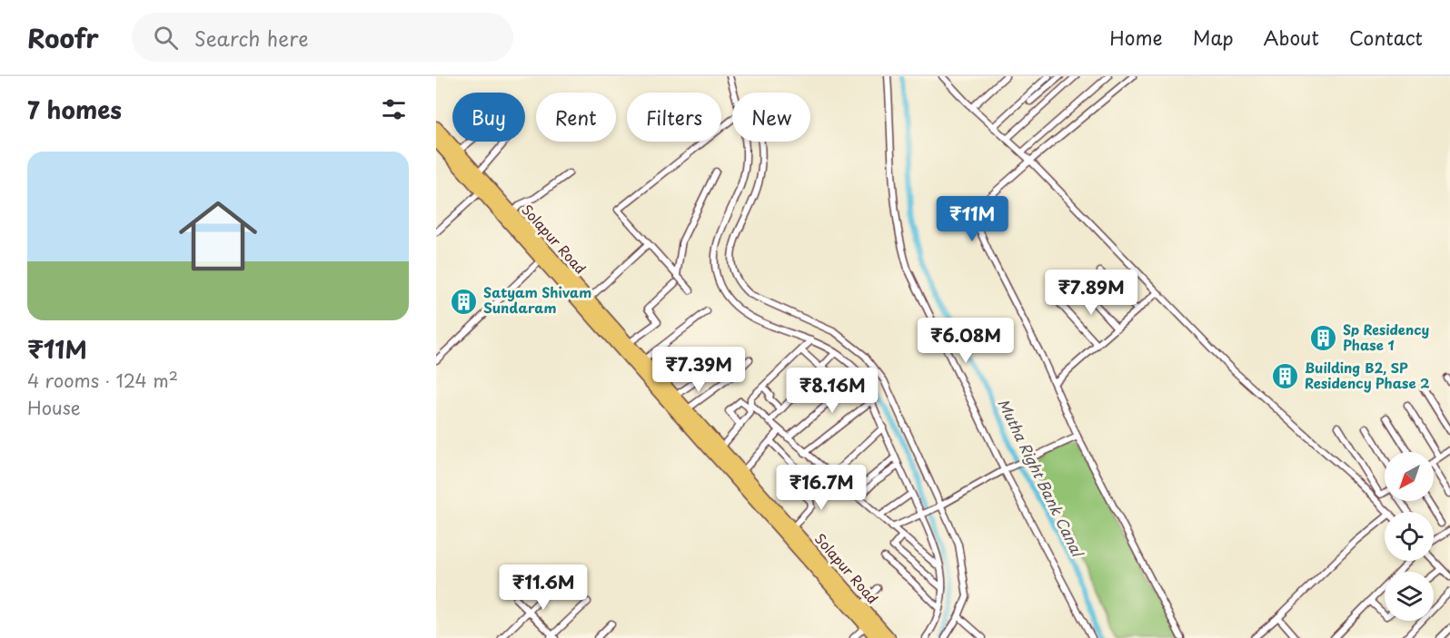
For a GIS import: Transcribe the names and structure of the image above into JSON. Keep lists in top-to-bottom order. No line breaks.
{"streets":{"highway":["Solapur Road"]},"water":["Mutha Right Bank Canal"],"places":{"building":["Satyam Shivam Sundaram","Sp Residency Phase 1","Building B2, SP Residency Phase 2"]},"north":"bottom left","page":{"header":"Roofr","search":"Search here","nav":["Home","Map","About","Contact"],"heading":"7 homes","chip":["Buy","Rent","Filters","New"],"list":[{"name":"₹11M","note":"4 rooms · 124 m² · House"}],"price":["₹11M","₹7.89M","₹6.08M","₹7.39M","₹8.16M","₹16.7M","₹11.6M"]}}
